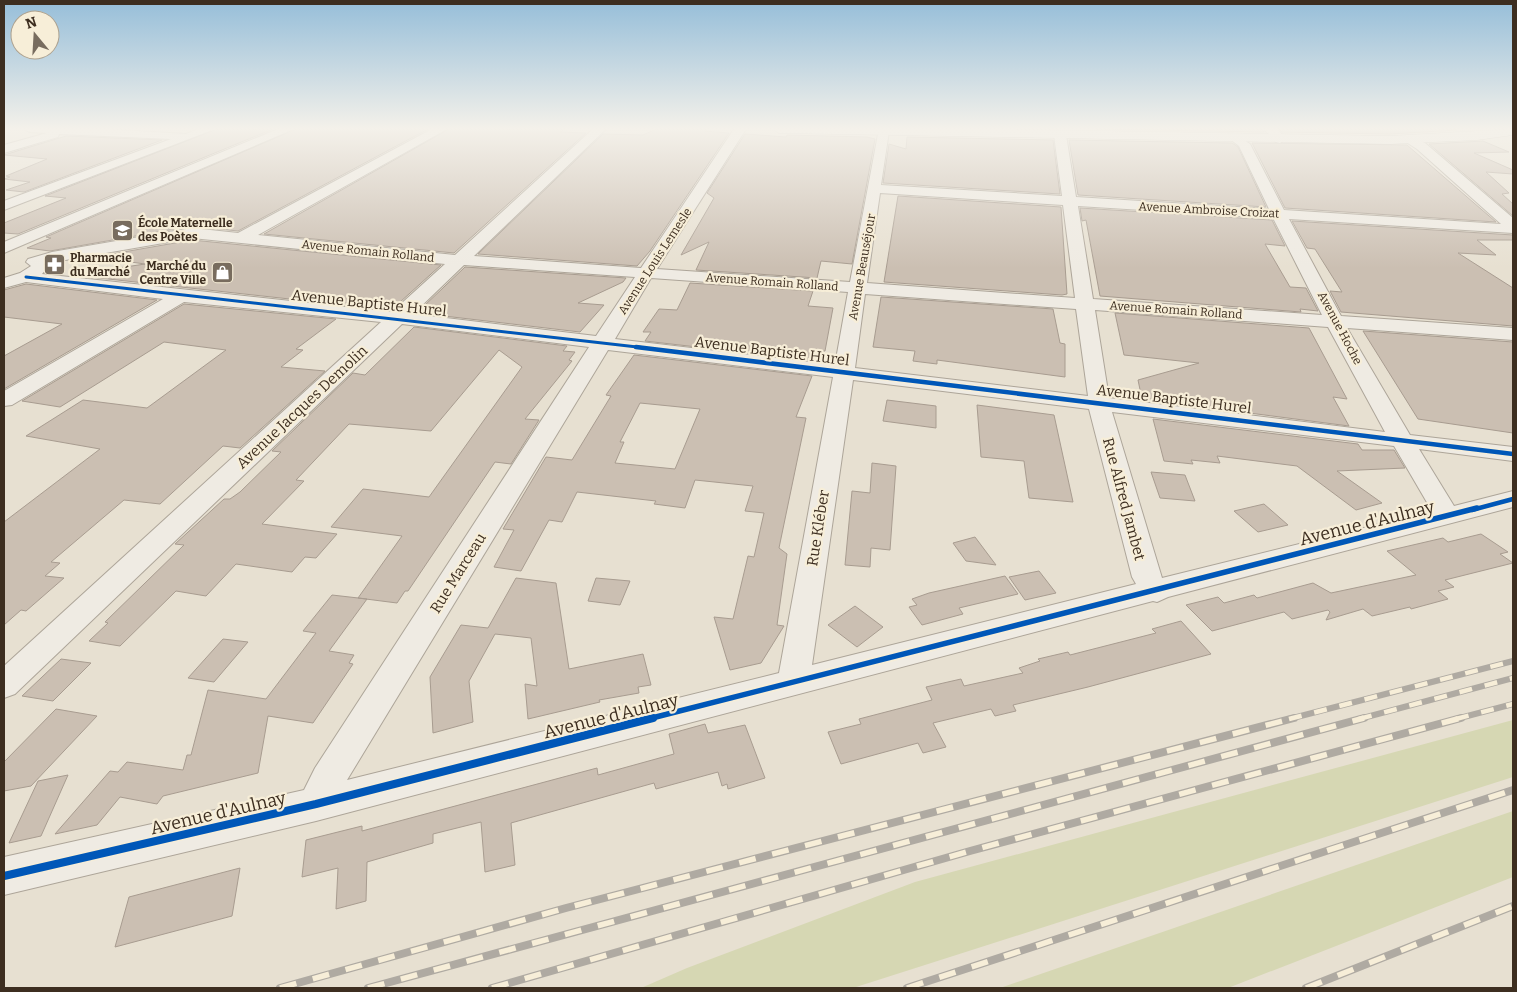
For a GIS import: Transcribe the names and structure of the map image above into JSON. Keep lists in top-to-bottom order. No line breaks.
{"streets":{"street":["Avenue Ambroise Croizat","Avenue Romain Rolland","Avenue Louis Lemesle","Avenue Beauséjour","Avenue Baptiste Hurel","Avenue Hoche","Avenue Jacques Demolin","Rue Alfred Jambet","Avenue d'Aulnay","Rue Kléber","Rue Marceau"]},"crossings":[["Avenue Ambroise Croizat","Avenue Beauséjour"],["Avenue Ambroise Croizat","Avenue Hoche"],["Avenue Ambroise Croizat","Rue Alfred Jambet"],["Avenue Romain Rolland","Avenue Louis Lemesle"],["Avenue Romain Rolland","Avenue Beauséjour"],["Avenue Romain Rolland","Avenue Baptiste Hurel"],["Avenue Romain Rolland","Avenue Hoche"],["Avenue Romain Rolland","Avenue Jacques Demolin"],["Avenue Romain Rolland","Rue Alfred Jambet"],["Avenue Louis Lemesle","Avenue Baptiste Hurel"],["Avenue Louis Lemesle","Rue Marceau"],["Avenue Beauséjour","Avenue Baptiste Hurel"],["Avenue Beauséjour","Rue Kléber"],["Avenue Baptiste Hurel","Avenue Hoche"],["Avenue Baptiste Hurel","Avenue Jacques Demolin"],["Avenue Baptiste Hurel","Rue Alfred Jambet"],["Avenue Baptiste Hurel","Rue Kléber"],["Avenue Baptiste Hurel","Rue Marceau"],["Avenue Hoche","Avenue d'Aulnay"],["Rue Alfred Jambet","Avenue d'Aulnay"],["Avenue d'Aulnay","Rue Kléber"],["Avenue d'Aulnay","Rue Marceau"]],"places":{"school or university":["École Maternelle des Poètes"],"pharmacy":["Pharmacie du Marché"],"shop":["Marché du Centre Ville"]},"north":"top"}
